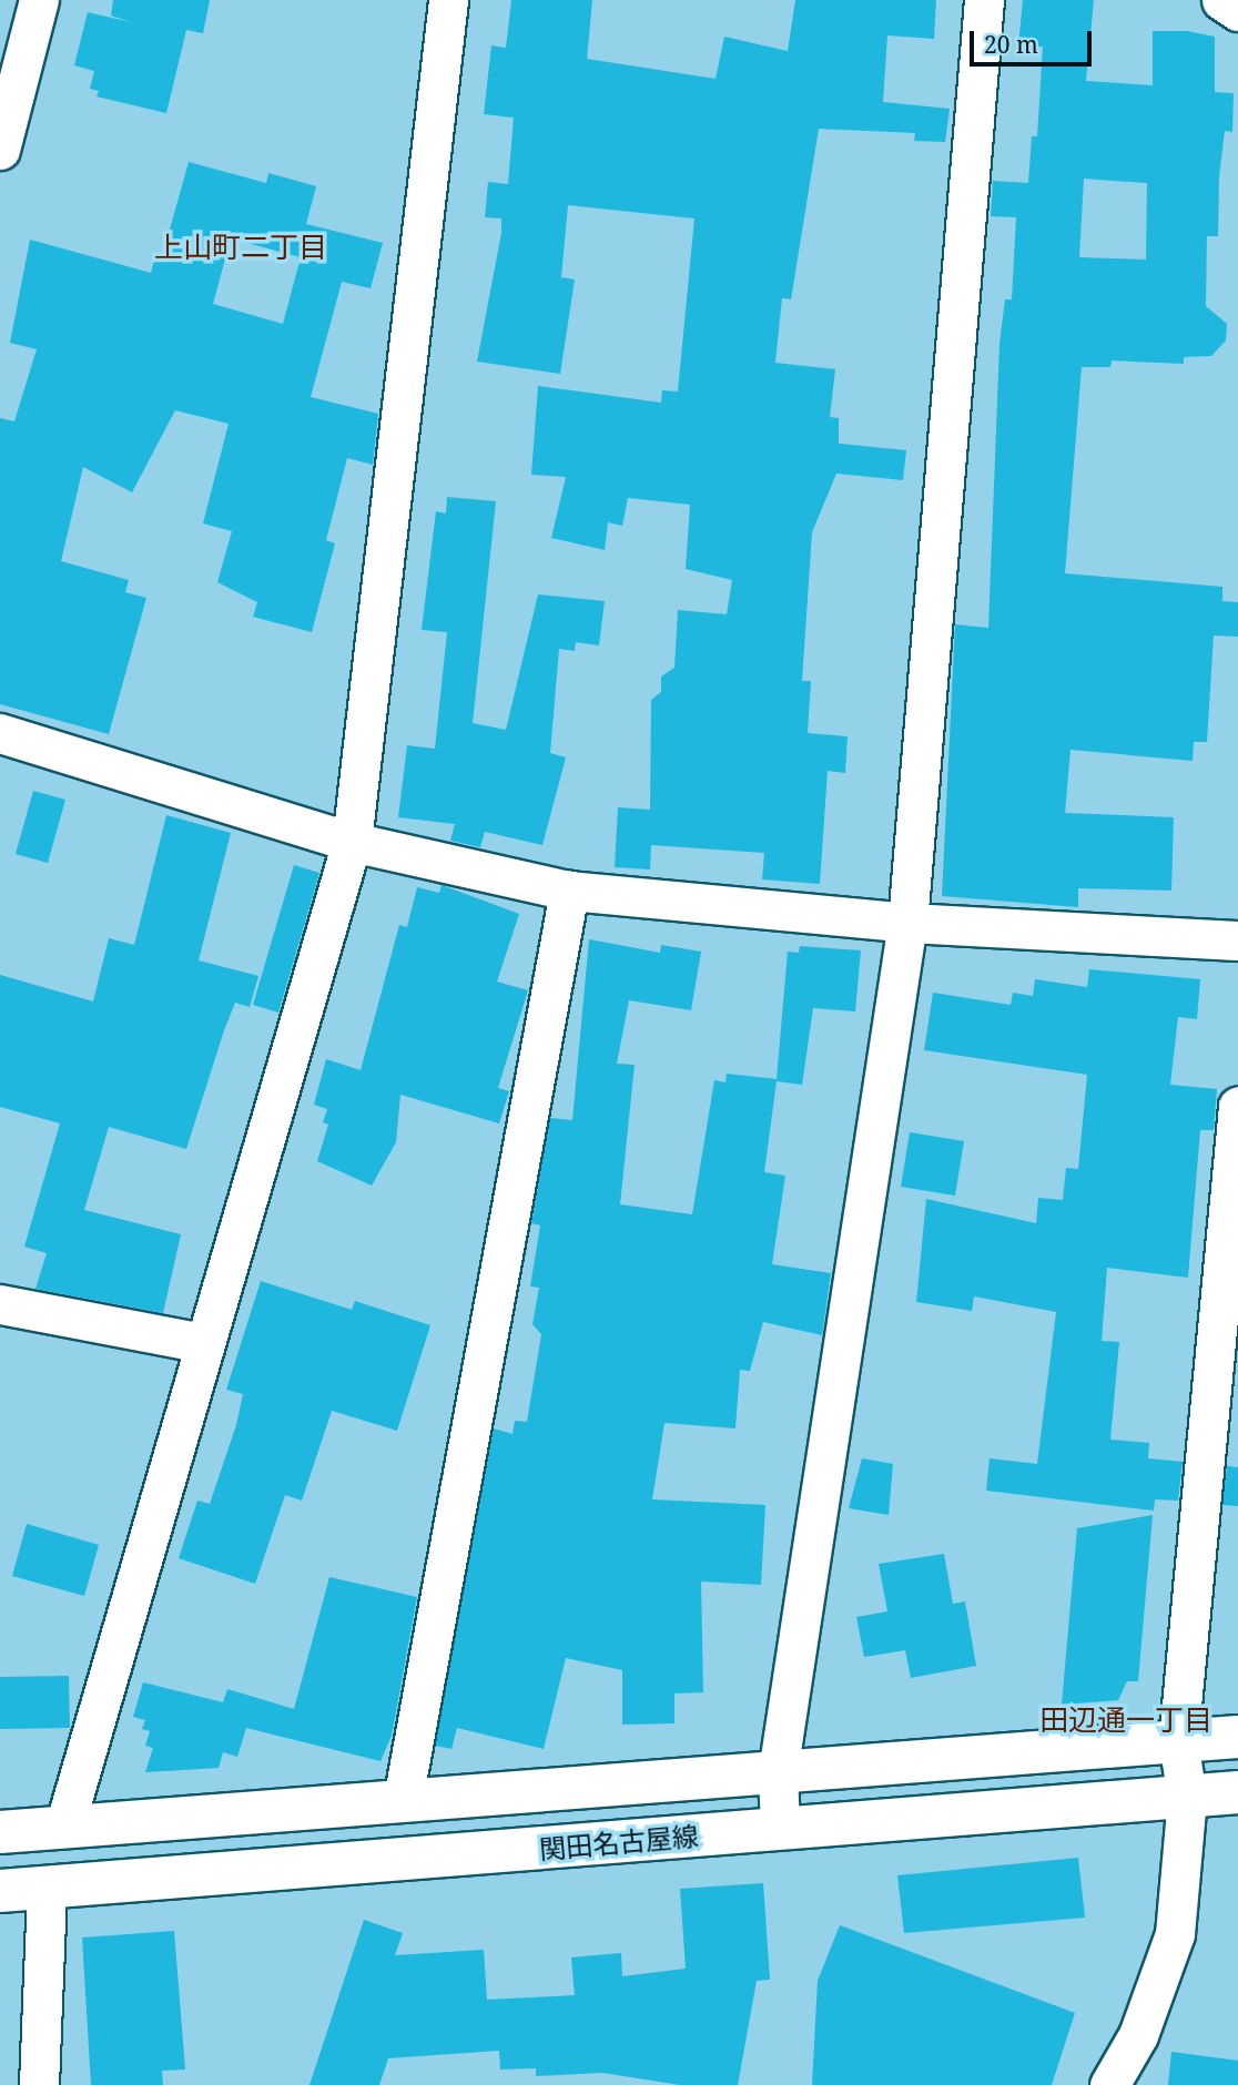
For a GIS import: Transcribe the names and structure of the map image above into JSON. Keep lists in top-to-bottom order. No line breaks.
{"streets":{"main road":["関田名古屋線"]},"districts":["上山町二丁目","田辺通一丁目"],"scale_bar":"20 m"}
